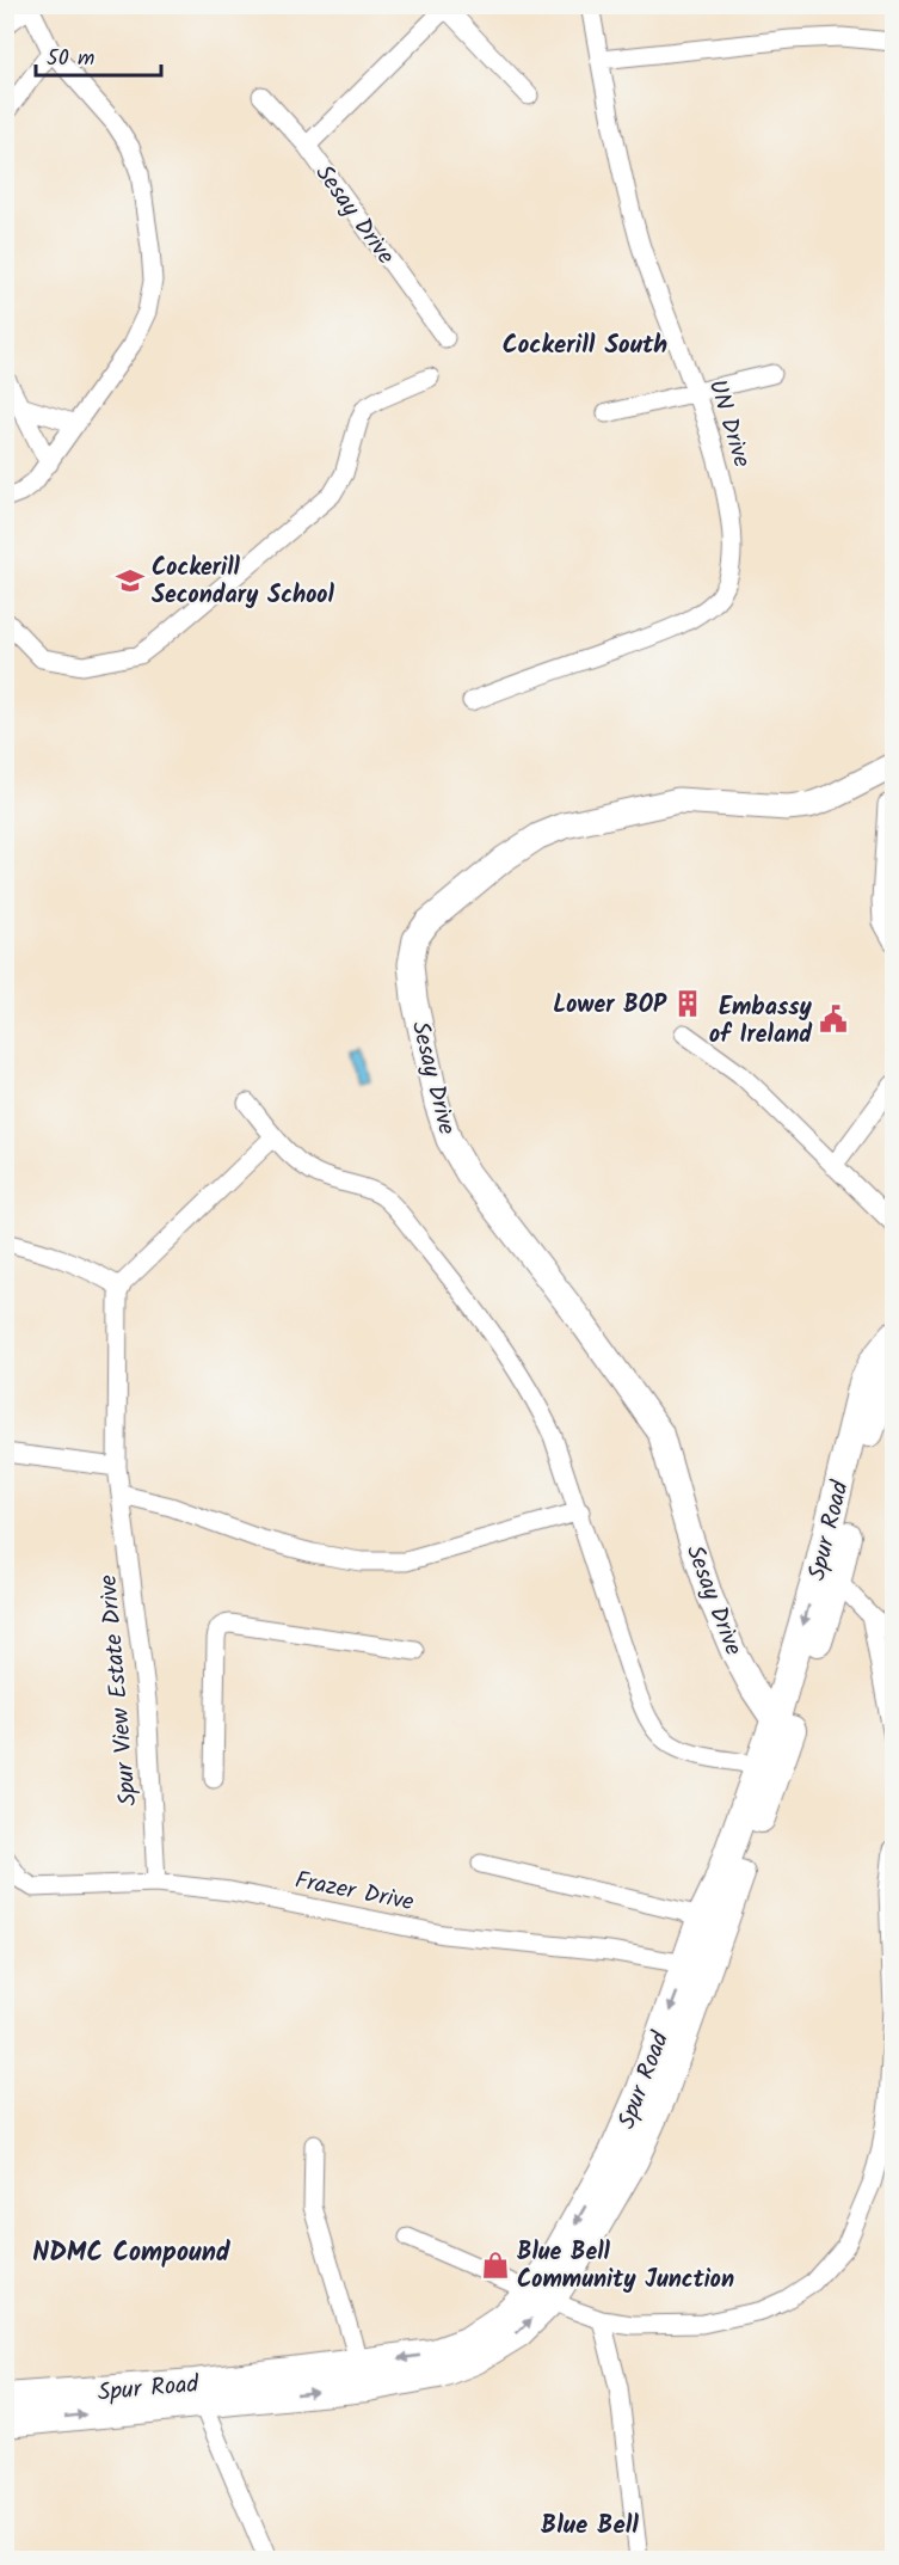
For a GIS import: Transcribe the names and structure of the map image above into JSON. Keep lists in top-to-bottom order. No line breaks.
{"streets":{"main road":["Spur Road"],"street":["Sesay Drive","UN Drive","Spur View Estate Drive","Frazer Drive"]},"crossings":[["Sesay Drive","Spur Road"],["Spur Road","Frazer Drive"],["Spur View Estate Drive","Frazer Drive"]],"districts":["Cockerill South","NDMC Compound","Blue Bell"],"places":{"school or university":["Cockerill Secondary School"],"building":["Lower BOP"],"public building":["Embassy of Ireland"],"shop":["Blue Bell Community Junction"]},"scale_bar":"50 m"}
